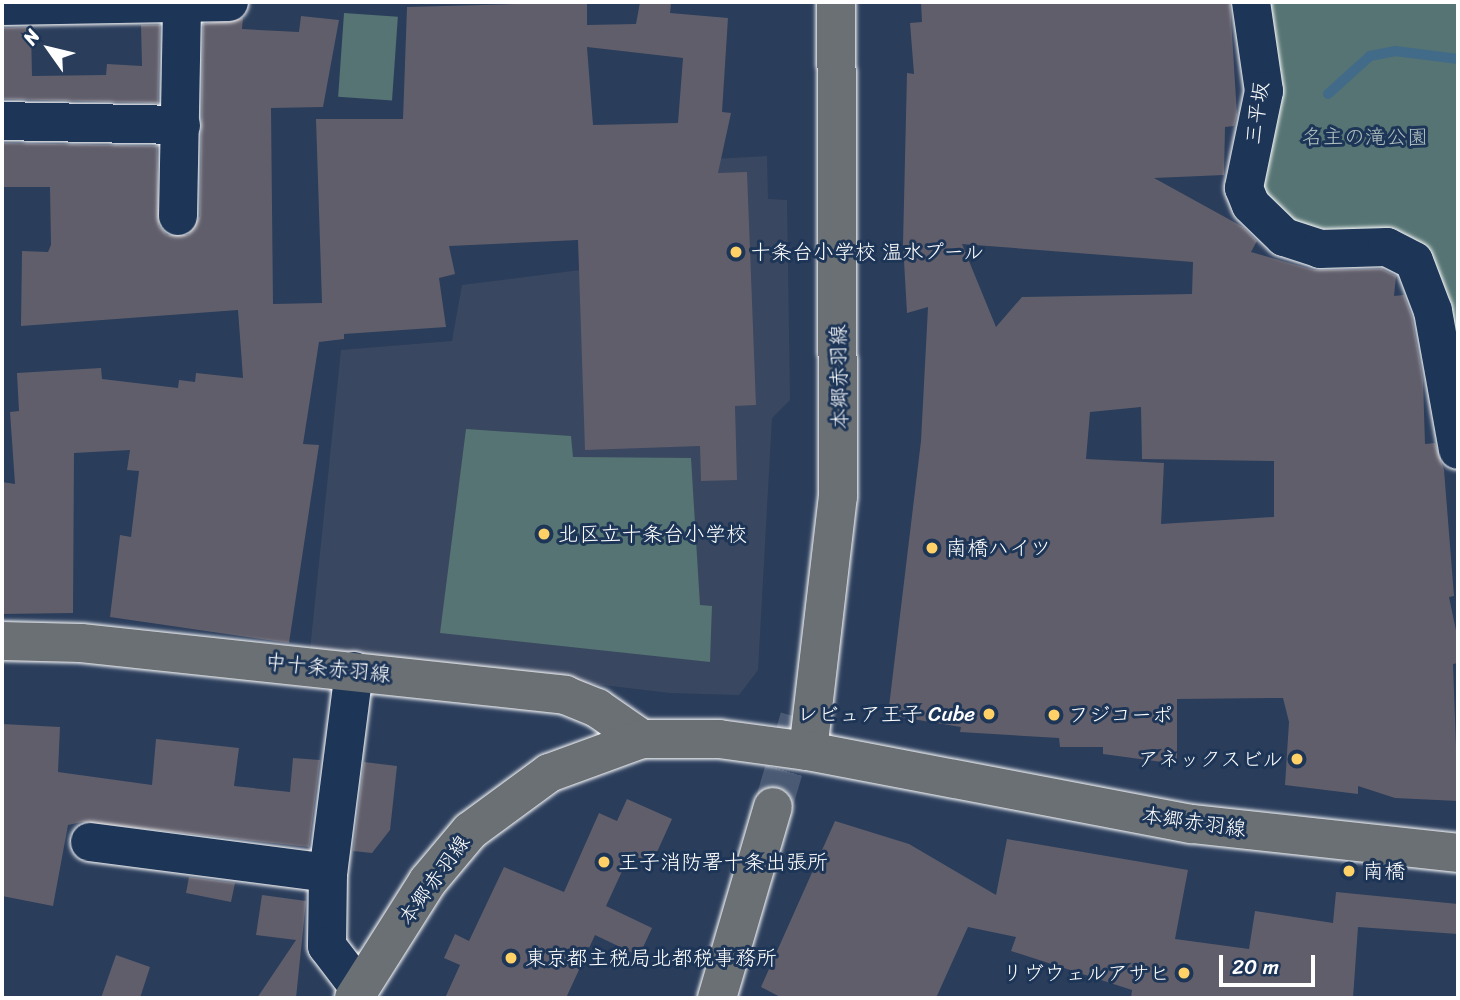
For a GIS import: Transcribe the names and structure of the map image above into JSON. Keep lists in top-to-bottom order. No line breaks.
{"streets":{"main road":["本郷赤羽線","中十条赤羽線"],"street":["三平坂"]},"crossings":[["本郷赤羽線","中十条赤羽線"]],"parks":["名主の滝公園"],"places":["十条台小学校 温水プール","北区立十条台小学校","南橋ハイツ","レビュア王子 Cube","フジコーポ","アネックスビル","王子消防署十条出張所","南橋","東京都主税局北都税事務所","リヴウェルアサヒ"],"scale_bar":"20 m","north":"top left"}
